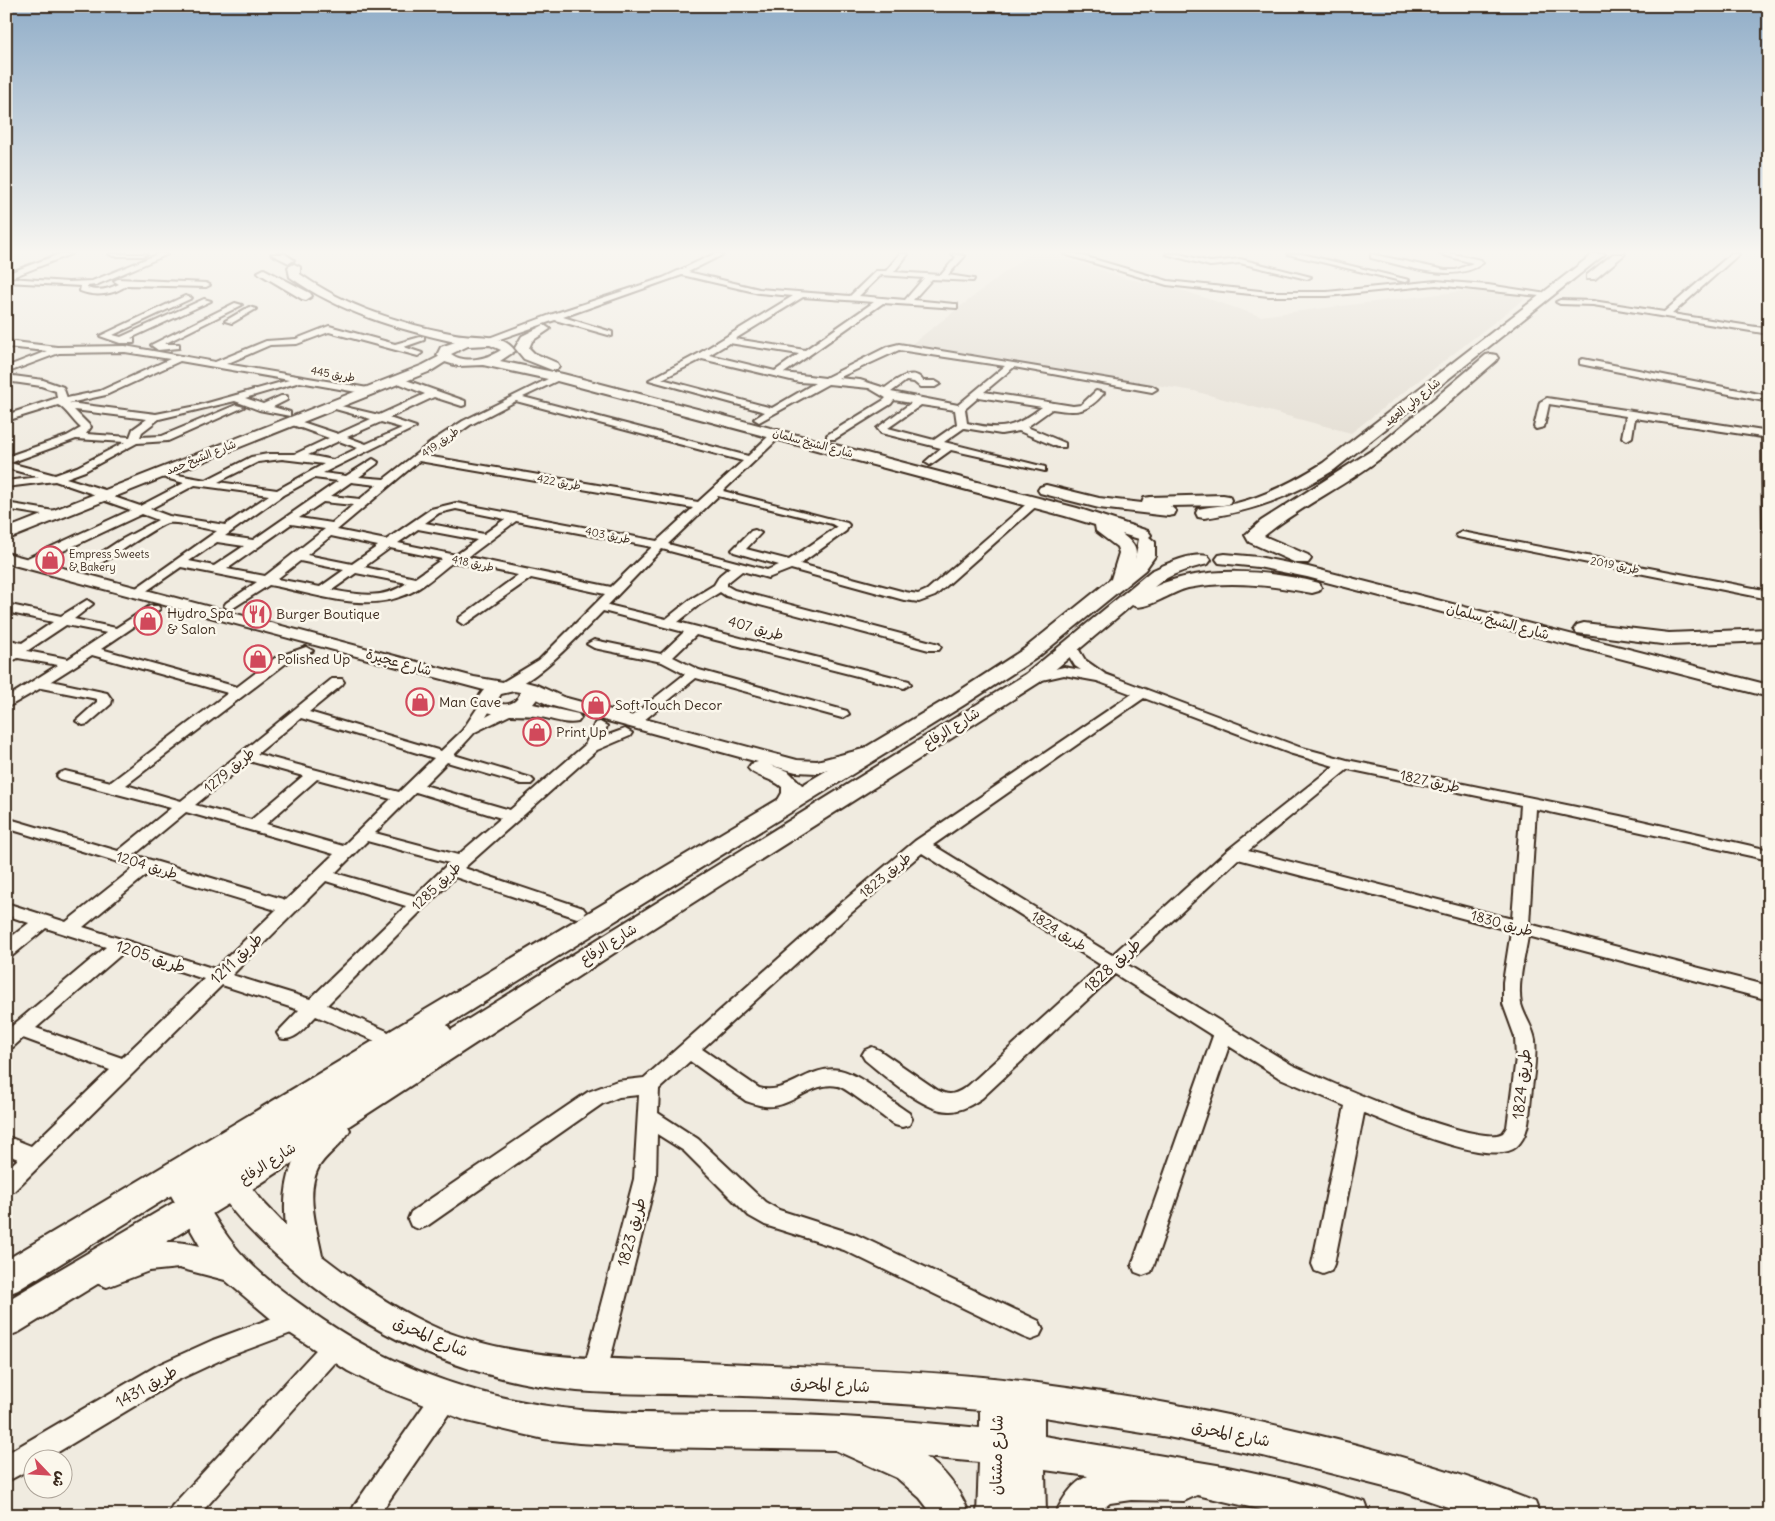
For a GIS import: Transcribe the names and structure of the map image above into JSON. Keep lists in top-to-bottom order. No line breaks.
{"streets":{"main road":["شارع ولي العهد","شارع الشيخ سلمان","شارع الرفاع"],"street":["طريق 445","طريق 419","شارع الشيخ حمد","طريق 422","طريق 403","طريق 418","طريق 2019","طريق 407","شارع عجيرة","طريق 1279","طريق 1827","طريق 1204","طريق 1823","طريق 1285","طريق 1830","طريق 1824","طريق 1205","طريق 1211","طريق 1828","شارع المحرق","طريق 1431","شارع مشتان"]},"crossings":[["طريق 445","شارع الشيخ حمد"],["شارع ولي العهد","شارع الشيخ سلمان"],["شارع ولي العهد","شارع الرفاع"],["طريق 419","شارع الشيخ سلمان"],["طريق 419","طريق 422"],["طريق 419","طريق 418"],["طريق 419","شارع عجيرة"],["شارع الشيخ سلمان","شارع الرفاع"],["شارع عجيرة","طريق 1211"],["شارع الرفاع","طريق 1827"],["شارع الرفاع","شارع المحرق"],["طريق 1279","طريق 1204"],["طريق 1827","طريق 1823"],["طريق 1827","طريق 1828"],["طريق 1204","طريق 1211"],["طريق 1823","طريق 1824"],["طريق 1823","شارع المحرق"],["طريق 1285","طريق 1205"],["طريق 1830","طريق 1824"],["طريق 1830","طريق 1828"],["طريق 1824","طريق 1828"],["طريق 1205","طريق 1211"],["شارع المحرق","شارع مشتان"]],"places":{"shop":["Empress Sweets & Bakery","Hydro Spa & Salon","Polished Up","Man Cave","Soft Touch Decor","Print Up"],"restaurant":["Burger Boutique"]},"north":"bottom right"}
